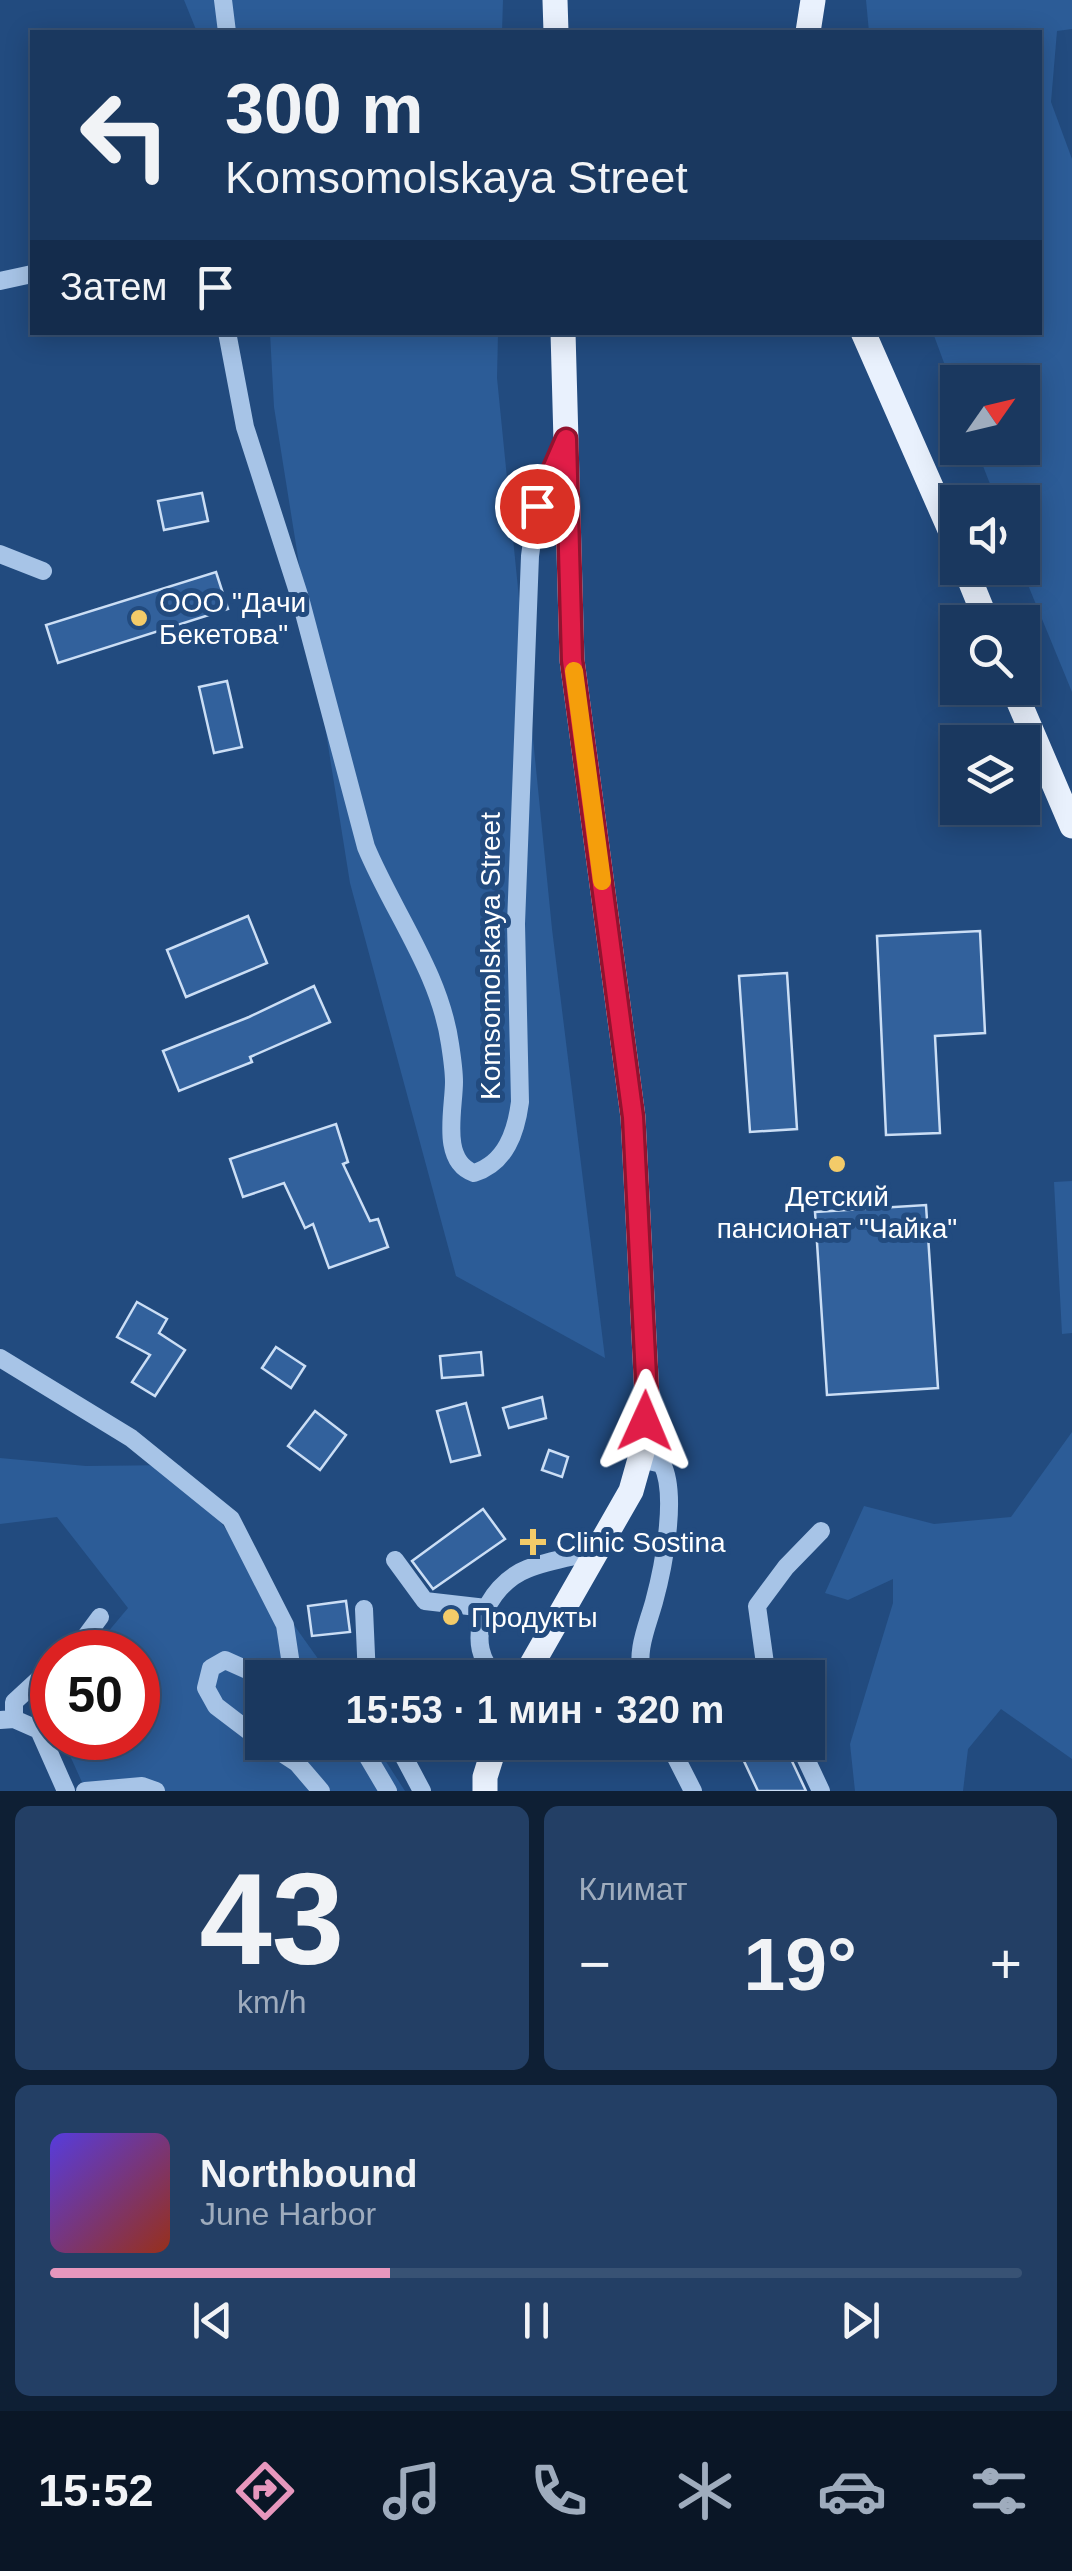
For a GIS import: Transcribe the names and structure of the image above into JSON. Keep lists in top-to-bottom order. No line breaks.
{"streets":{"main road":["Komsomolskaya Street"]},"places":{"other":["ООО \"Дачи Бекетова\"","Детский пансионат \"Чайка\"","Продукты"],"health":["Clinic Sostina"]},"north":"top right","page":{"turn":["300 m","Komsomolskaya Street"],"then":"Затем","limit":"50","trip":"15:53 · 1 мин · 320 m","tile":[["43","km/h"],"Климат"],"heat":["−","19°","+"],"song":["Northbound","June Harbor"],"tabs":"15:52"}}
